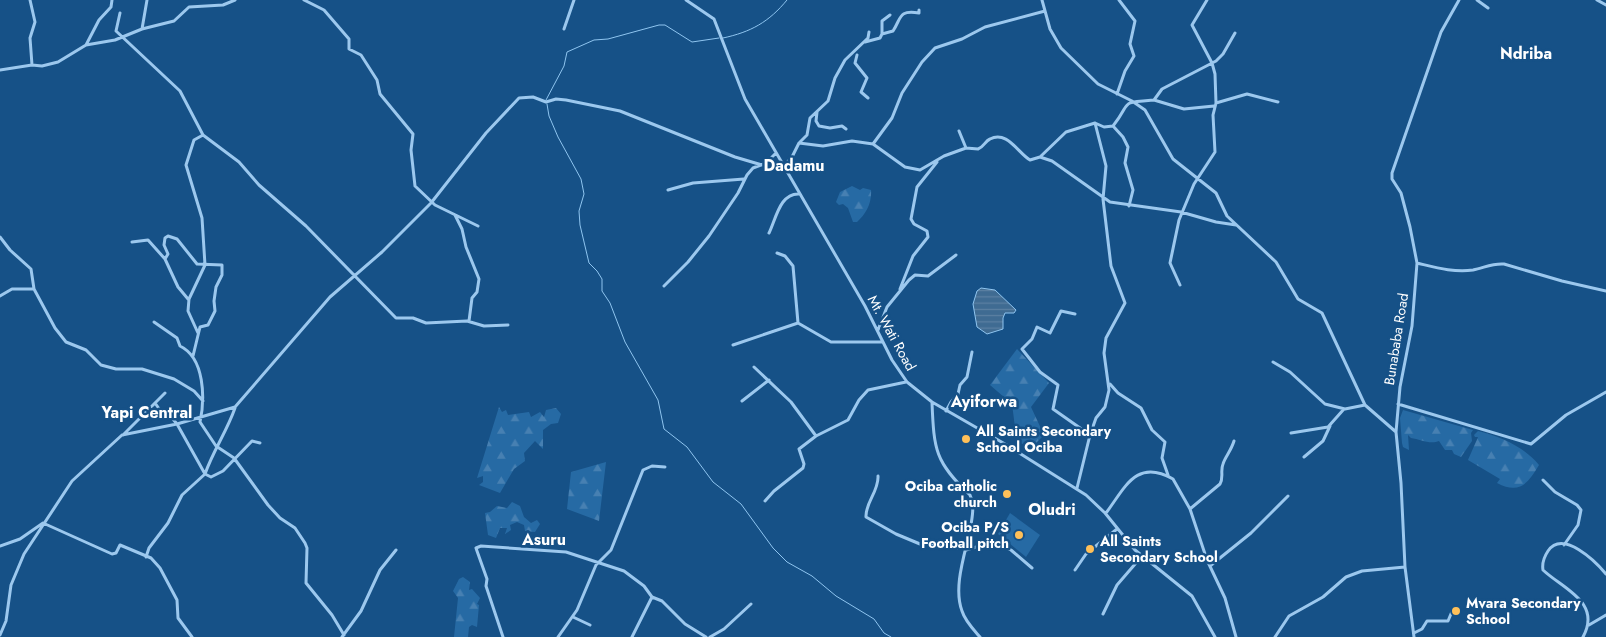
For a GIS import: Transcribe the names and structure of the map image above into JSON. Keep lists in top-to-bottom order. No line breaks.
{"streets":{"street":["Mt. Wati Road","Bunababa Road"]},"districts":["Ndriba","Dadamu","Ayiforwa","Yapi Central","Oludri","Asuru"],"places":["All Saints Secondary School Ociba","Ociba catholic church","Ociba P/S Football pitch","All Saints Secondary School","Mvara Secondary School"]}
